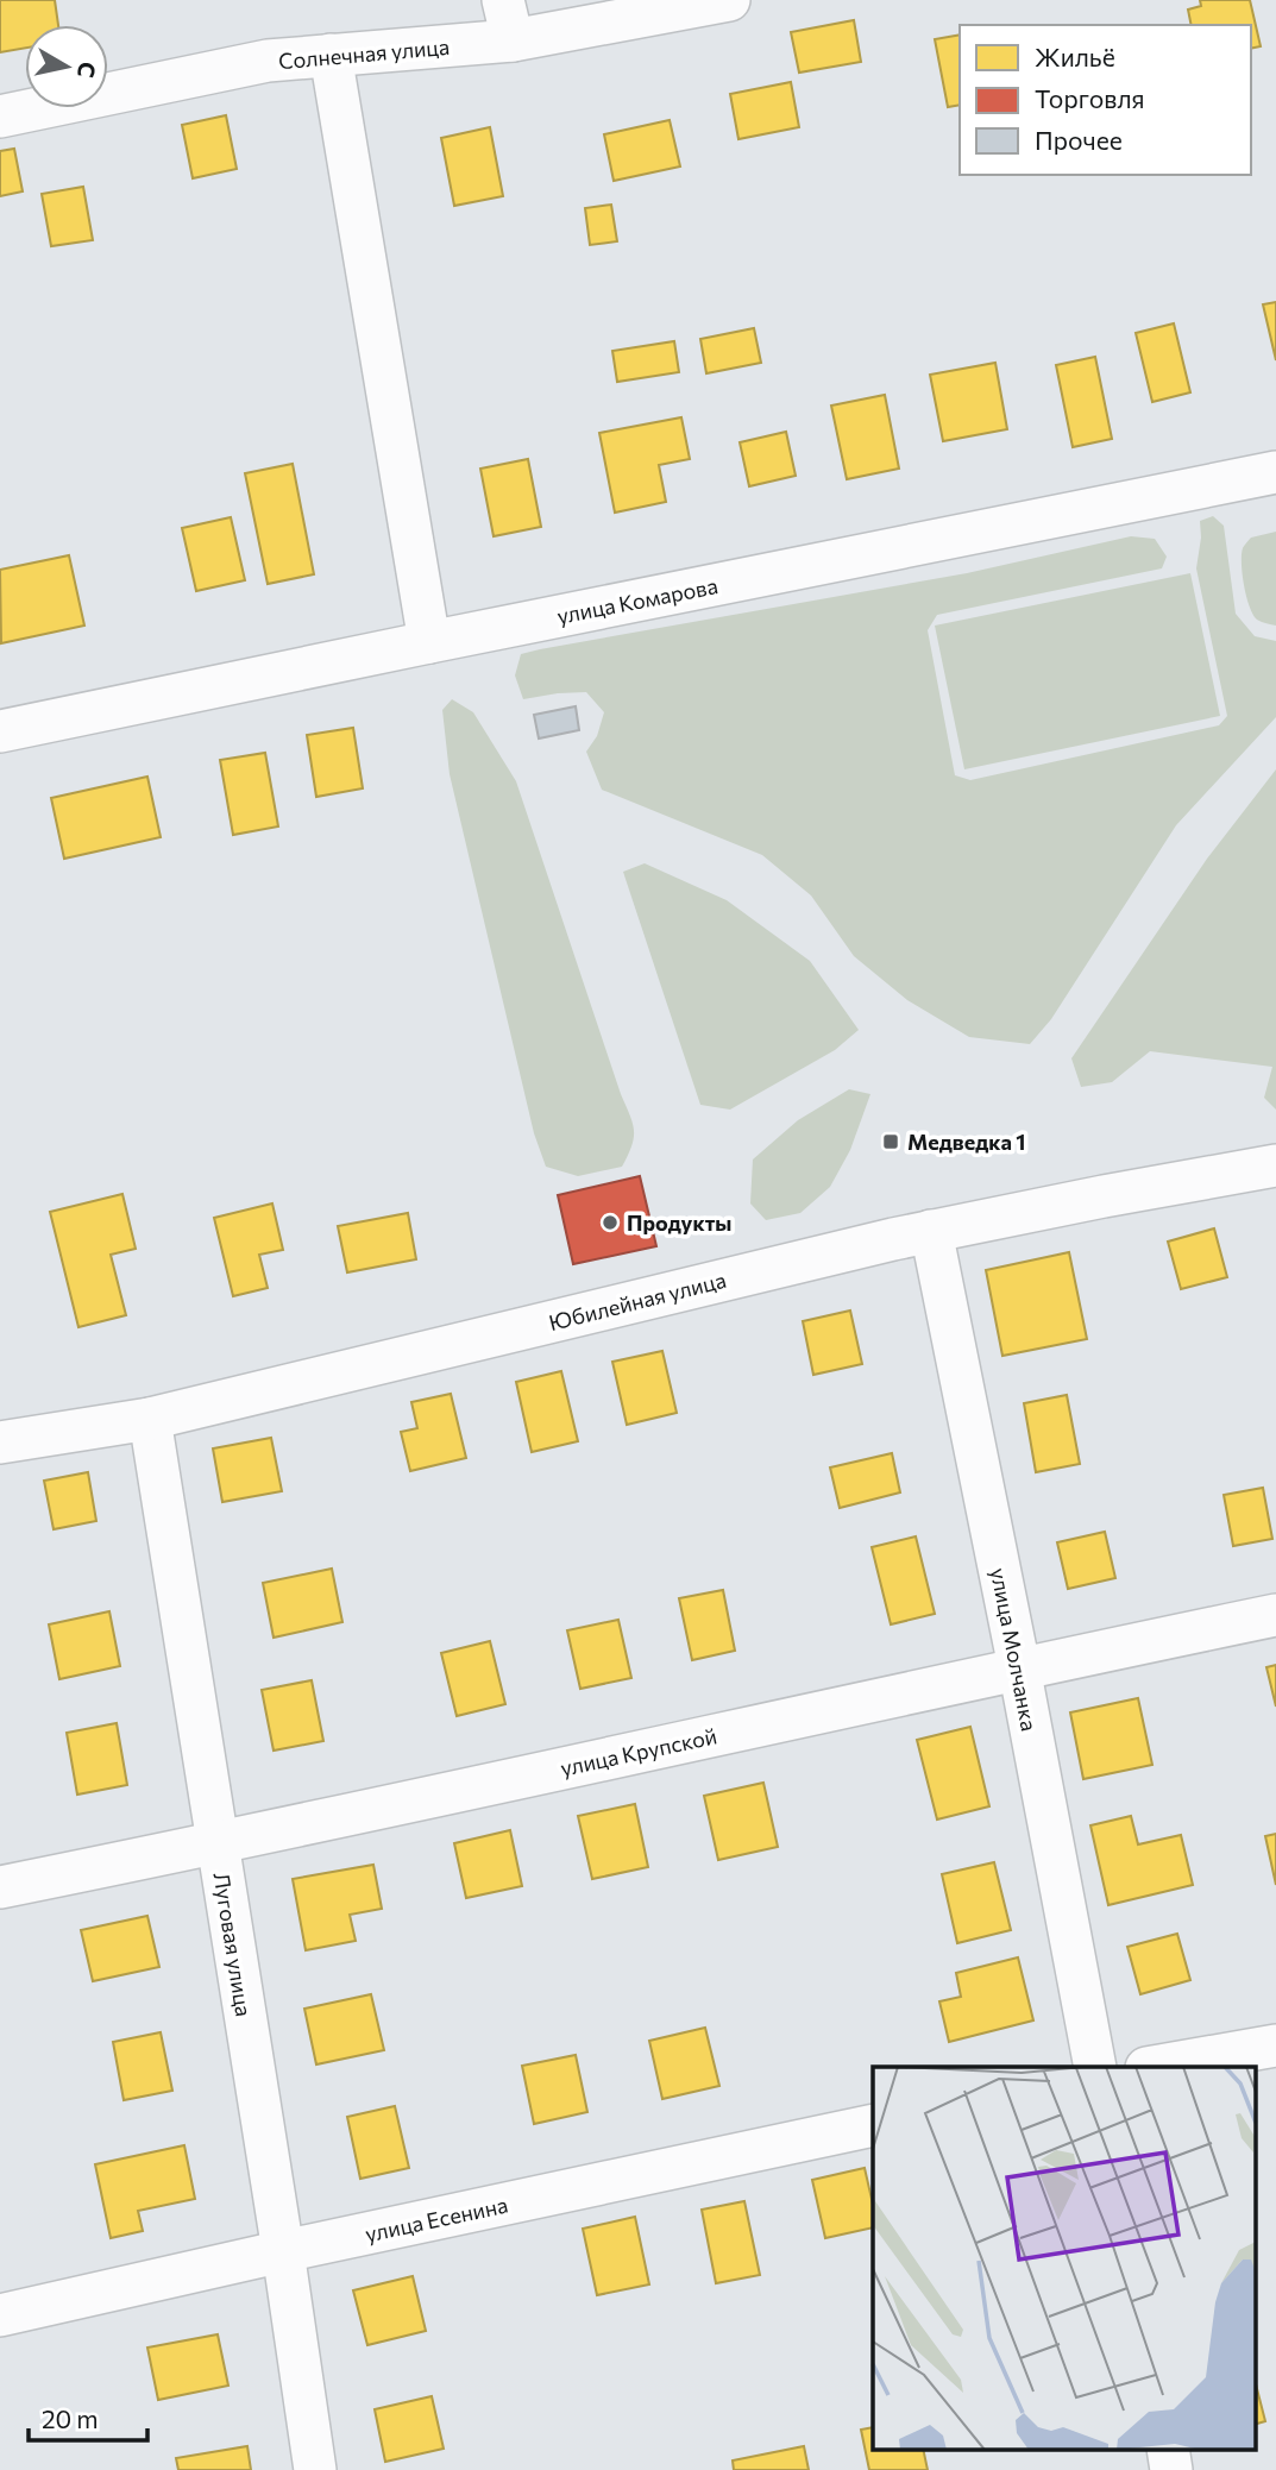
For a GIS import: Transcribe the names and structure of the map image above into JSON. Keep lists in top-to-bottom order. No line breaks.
{"streets":{"street":["Солнечная улица","улица Комарова","Юбилейная улица","улица Молчанка","улица Крупской","Луговая улица","улица Есенина"]},"crossings":[["Юбилейная улица","улица Молчанка"],["Юбилейная улица","Луговая улица"],["улица Молчанка","улица Крупской"],["улица Крупской","Луговая улица"],["Луговая улица","улица Есенина"]],"places":{"transit":["Медведка 1"],"other":["Продукты"]},"legend":["Жильё","Торговля","Прочее"],"scale_bar":"20 m","north":"right"}
